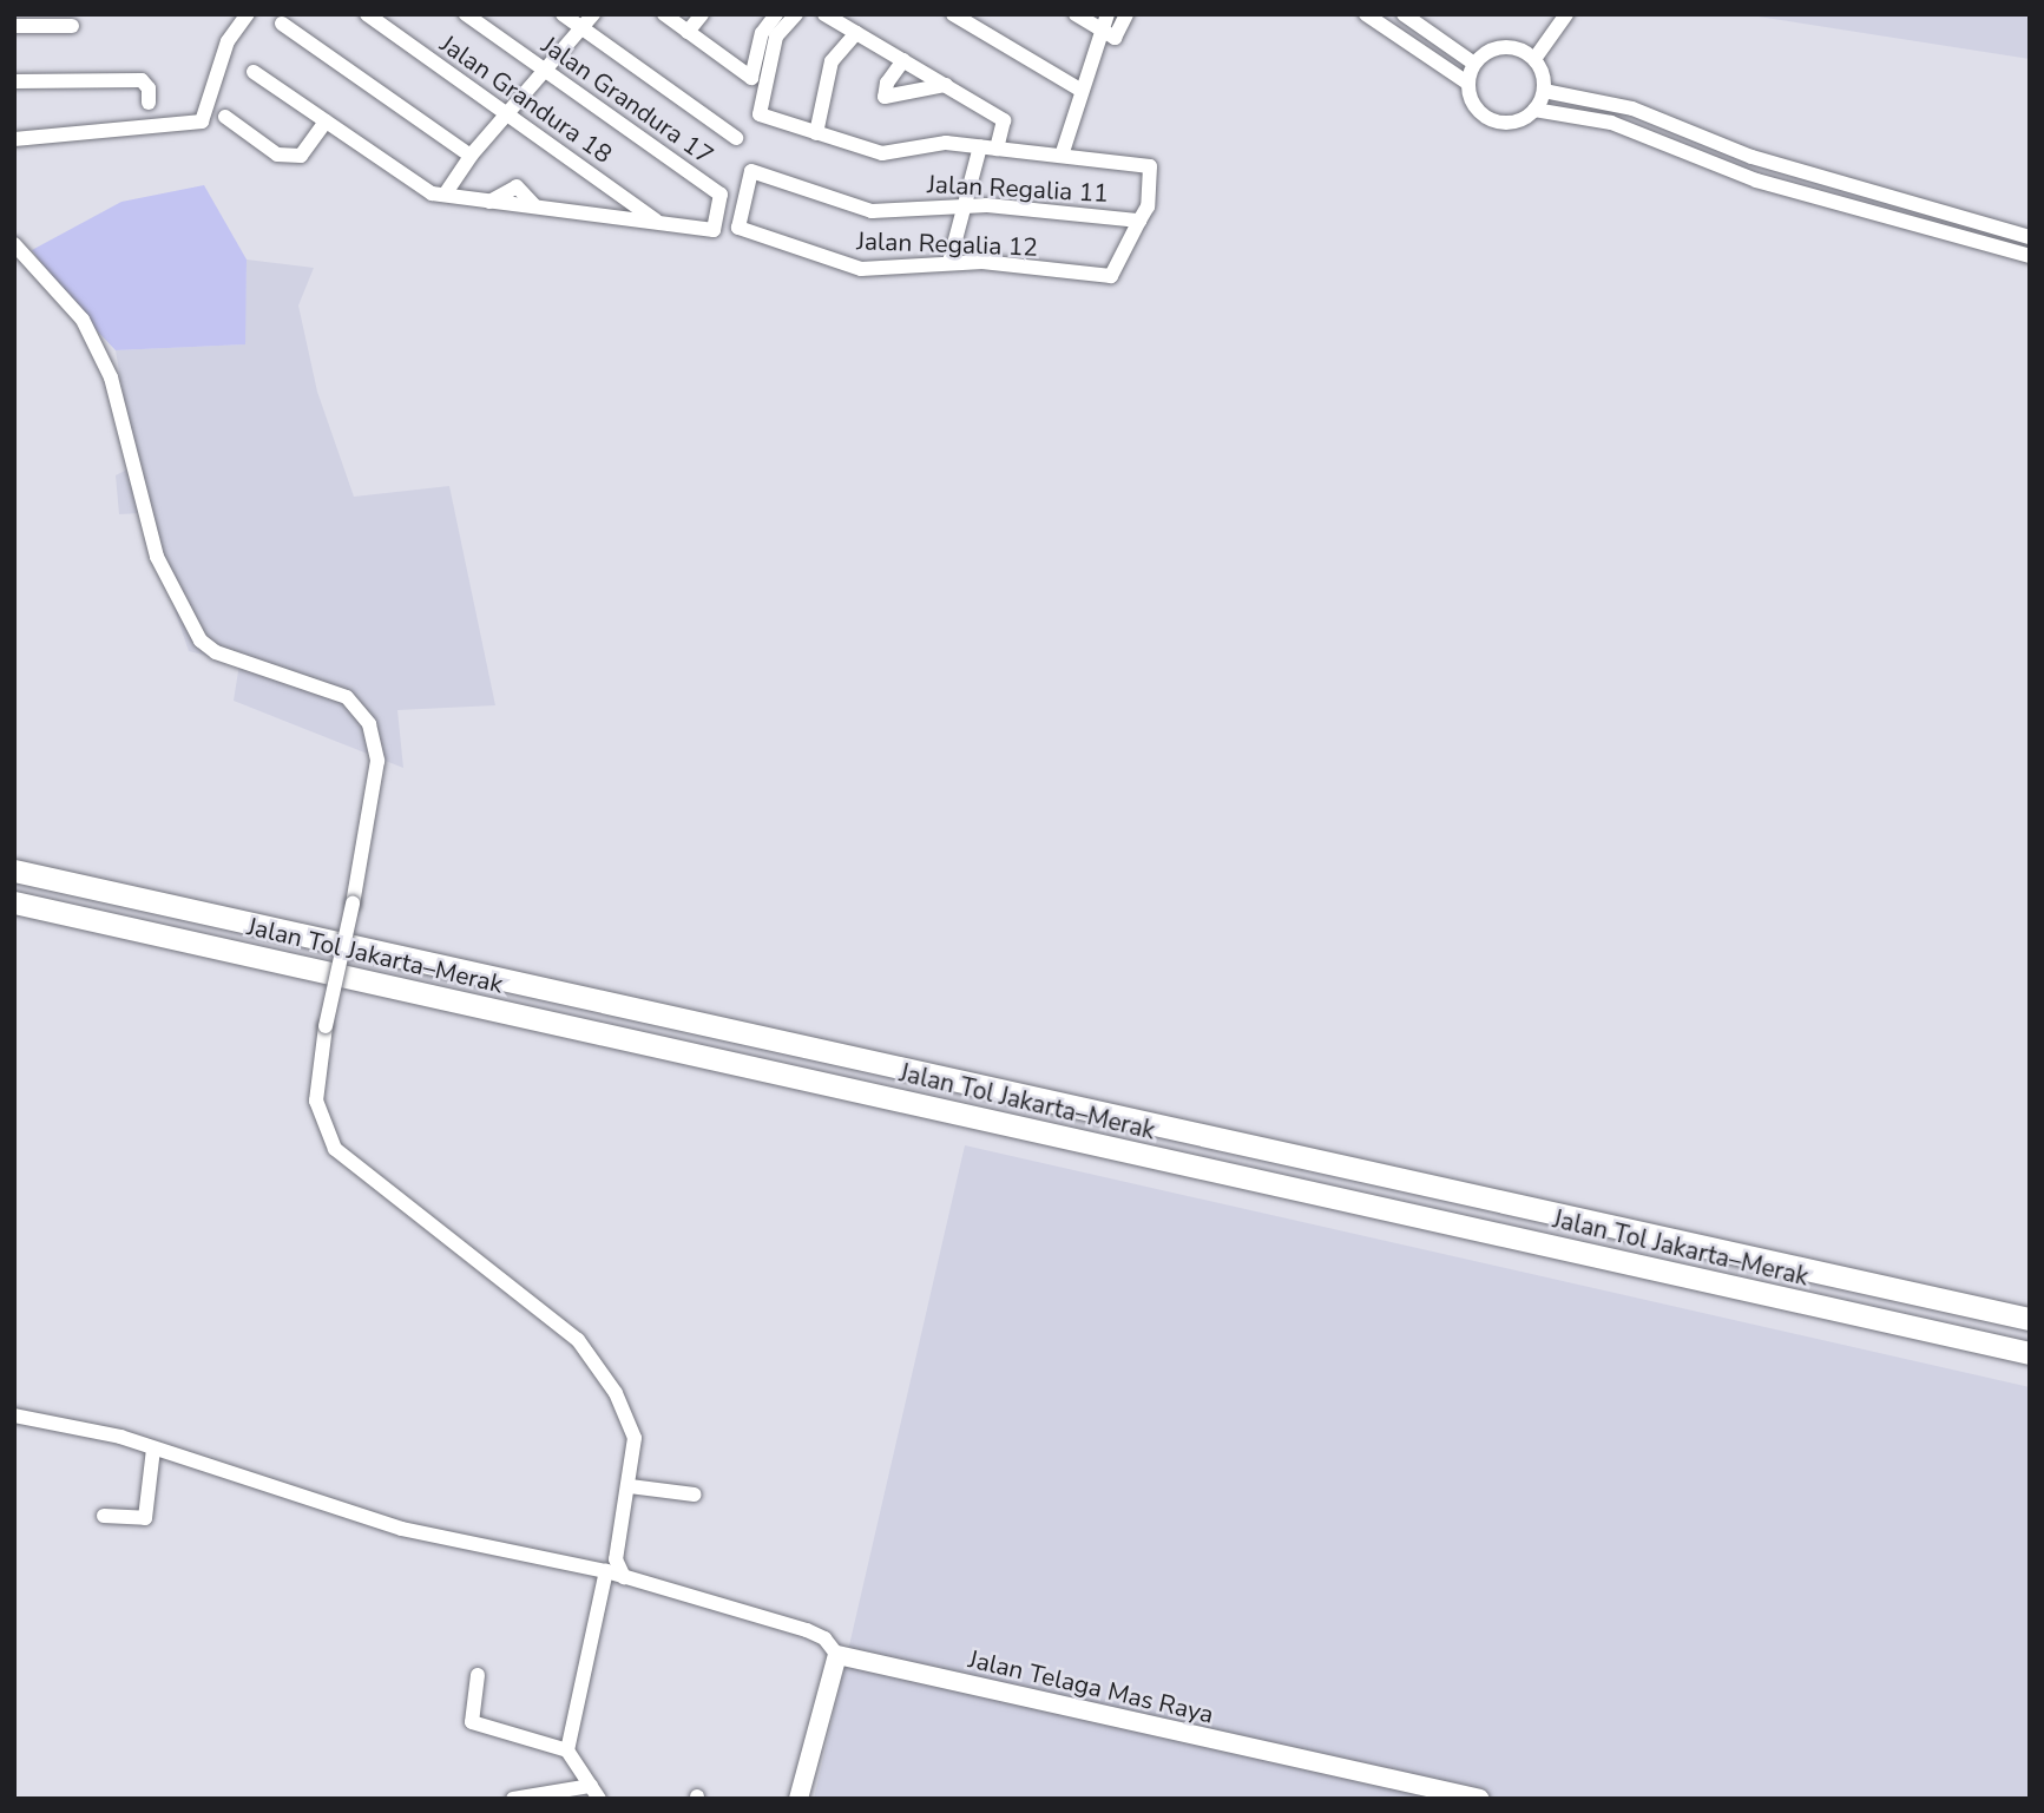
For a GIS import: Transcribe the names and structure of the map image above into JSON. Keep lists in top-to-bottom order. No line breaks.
{"streets":{"highway":["Jalan Tol Jakarta–Merak"],"main road":["Jalan Telaga Mas Raya"],"street":["Jalan Grandura 18","Jalan Grandura 17","Jalan Regalia 11","Jalan Regalia 12"]},"crossings":[["Jalan Grandura 18","Jalan Grandura 17"],["Jalan Regalia 11","Jalan Regalia 12"]]}
